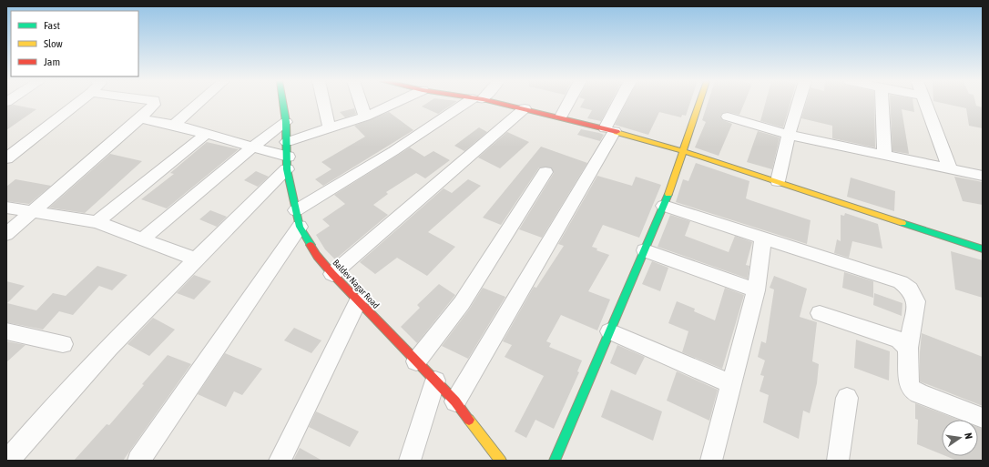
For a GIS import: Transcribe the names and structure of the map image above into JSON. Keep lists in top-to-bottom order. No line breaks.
{"streets":{"street":["Baldev Nagar Road"]},"legend":["Fast","Slow","Jam"],"north":"right"}
